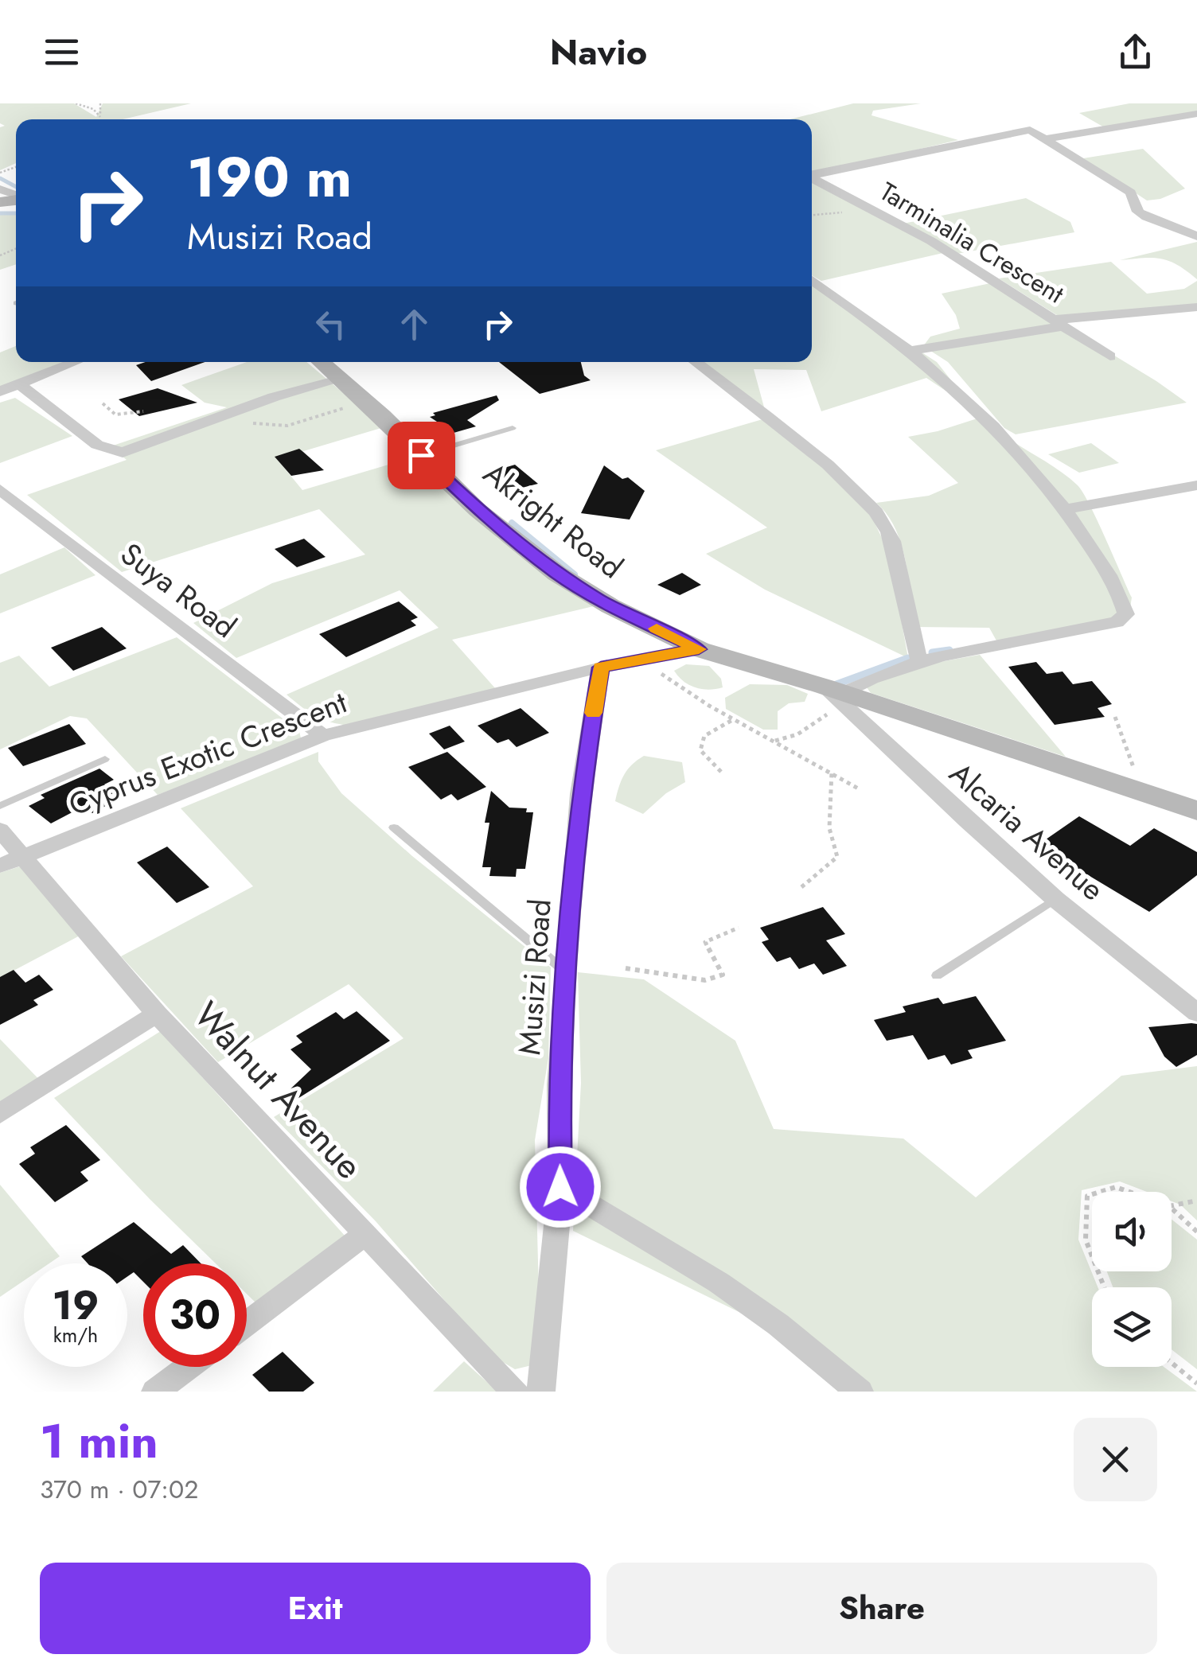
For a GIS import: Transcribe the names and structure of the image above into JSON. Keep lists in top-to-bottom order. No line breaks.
{"streets":{"street":["Tarminalia Crescent","Akright Road","Suya Road","Cyprus Exotic Crescent","Alcaria Avenue","Musizi Road","Walnut Avenue"]},"crossings":[["Akright Road","Alcaria Avenue"],["Suya Road","Cyprus Exotic Crescent"],["Cyprus Exotic Crescent","Musizi Road"],["Cyprus Exotic Crescent","Walnut Avenue"]],"page":{"header":"Navio","turn":["190 m","Musizi Road"],"speed":"19 km/h","limit":"30","heading":["1 min","370 m · 07:02"],"buttons":["Exit","Share"]}}
